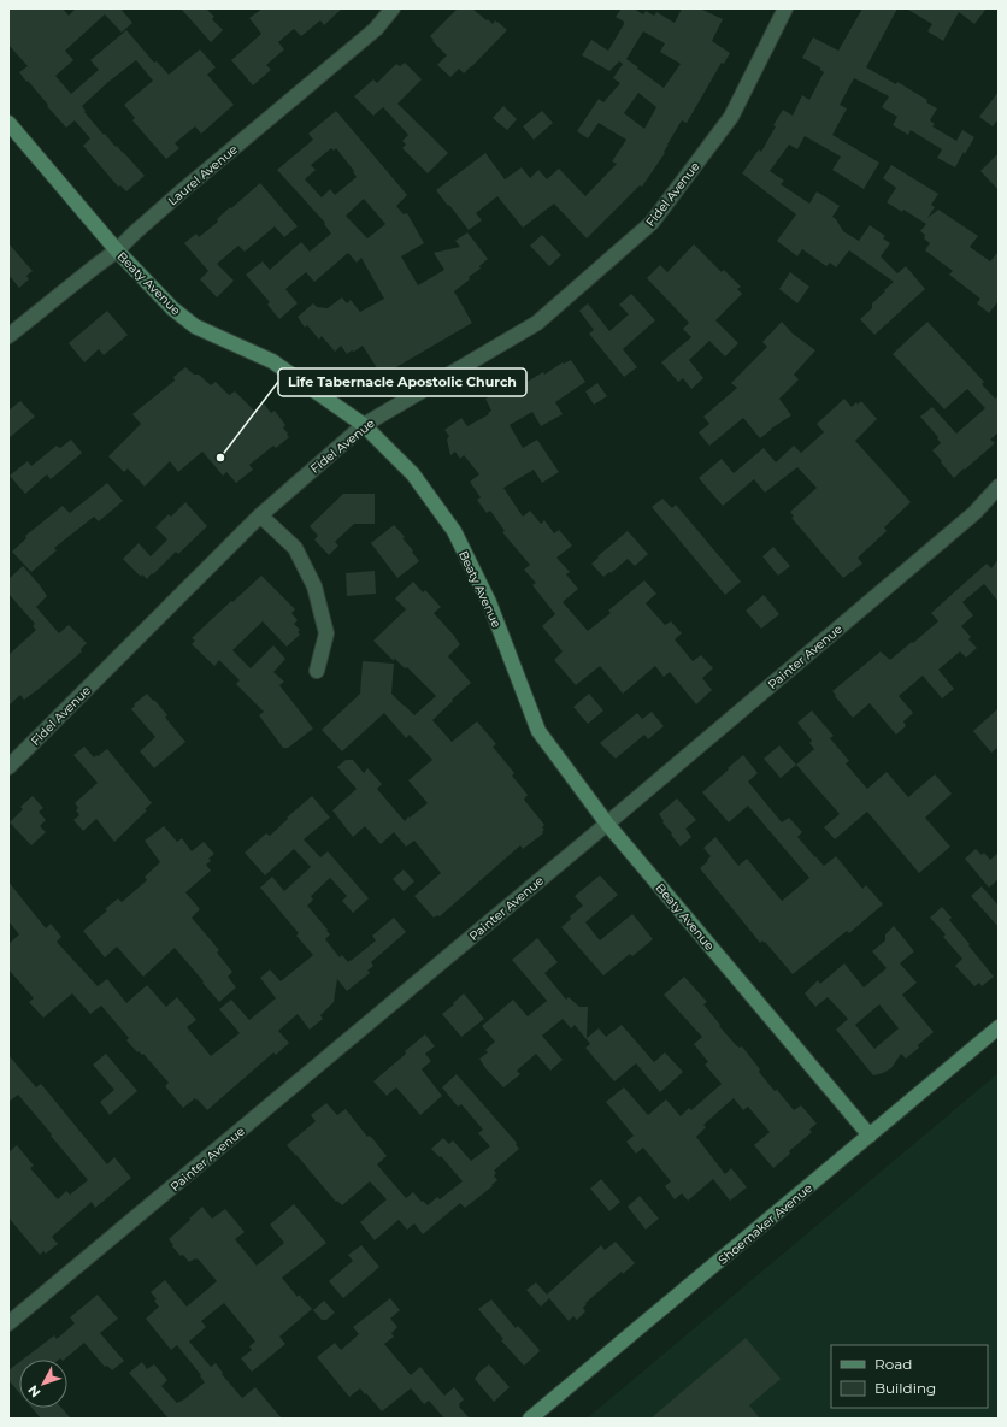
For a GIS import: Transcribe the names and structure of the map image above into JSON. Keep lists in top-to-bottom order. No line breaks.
{"streets":{"street":["Laurel Avenue","Fidel Avenue","Beaty Avenue","Painter Avenue","Shoemaker Avenue"]},"crossings":[["Laurel Avenue","Beaty Avenue"],["Fidel Avenue","Beaty Avenue"],["Beaty Avenue","Painter Avenue"],["Beaty Avenue","Shoemaker Avenue"]],"places":["Life Tabernacle Apostolic Church"],"legend":["Road","Building"],"north":"bottom left"}
